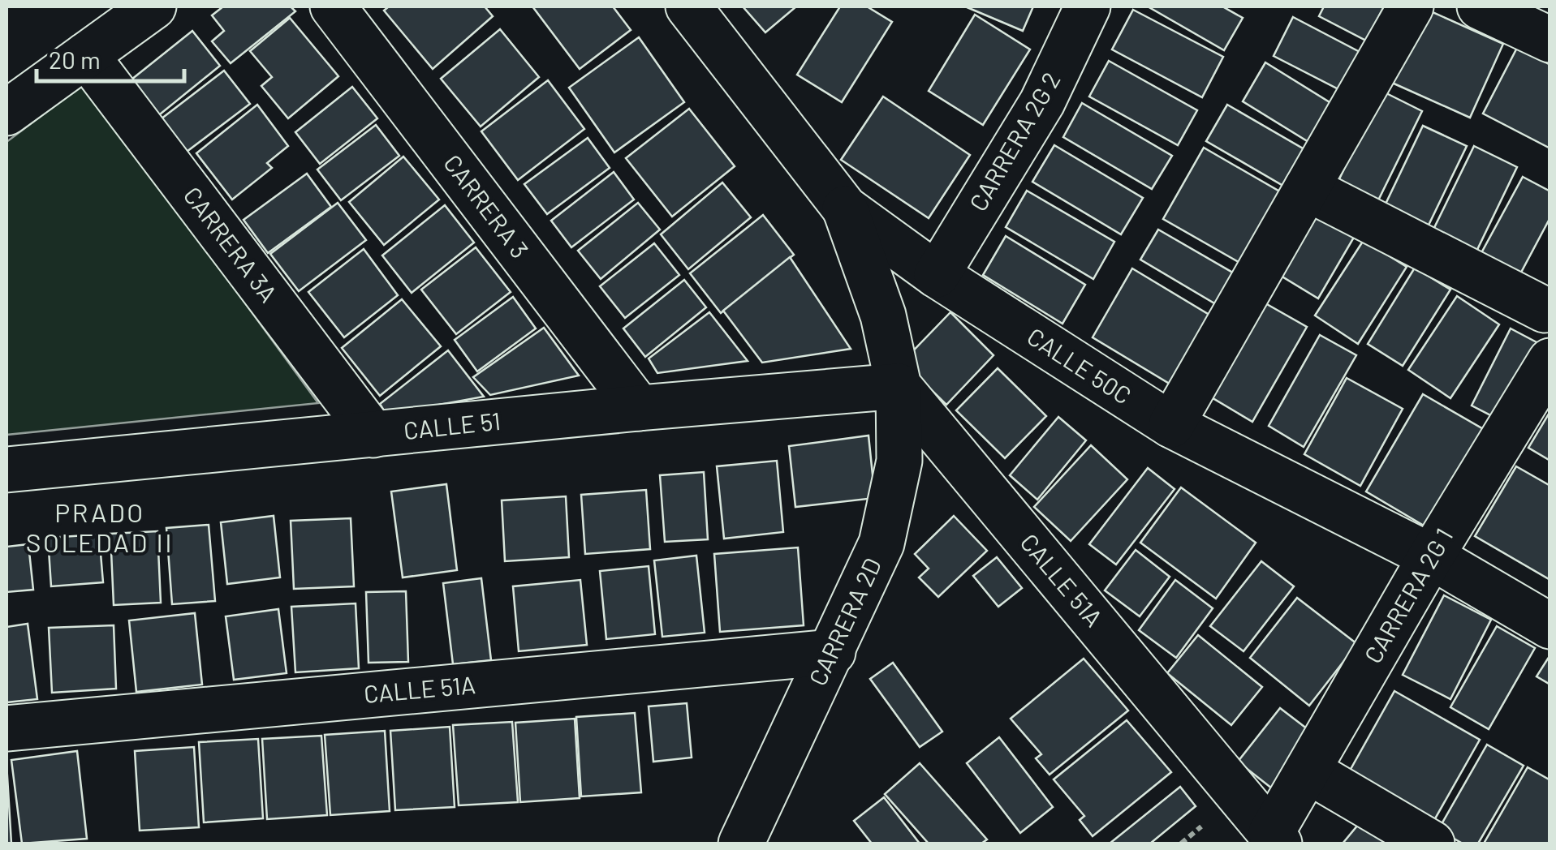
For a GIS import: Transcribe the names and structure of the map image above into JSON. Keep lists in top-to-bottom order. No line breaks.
{"streets":{"street":["CARRERA 2G 2","CARRERA 3","CARRERA 3A","CALLE 50C","CALLE 51","CALLE 51A","CARRERA 2G 1","CARRERA 2D"]},"crossings":[["CARRERA 2G 2","CALLE 50C"],["CARRERA 3","CALLE 51"],["CARRERA 3A","CALLE 51"],["CALLE 50C","CALLE 51A"],["CALLE 50C","CARRERA 2G 1"],["CALLE 51","CALLE 51A"],["CALLE 51","CARRERA 2D"],["CALLE 51A","CARRERA 2G 1"],["CALLE 51A","CARRERA 2D"]],"districts":["PRADO SOLEDAD II"],"scale_bar":"20 m"}
